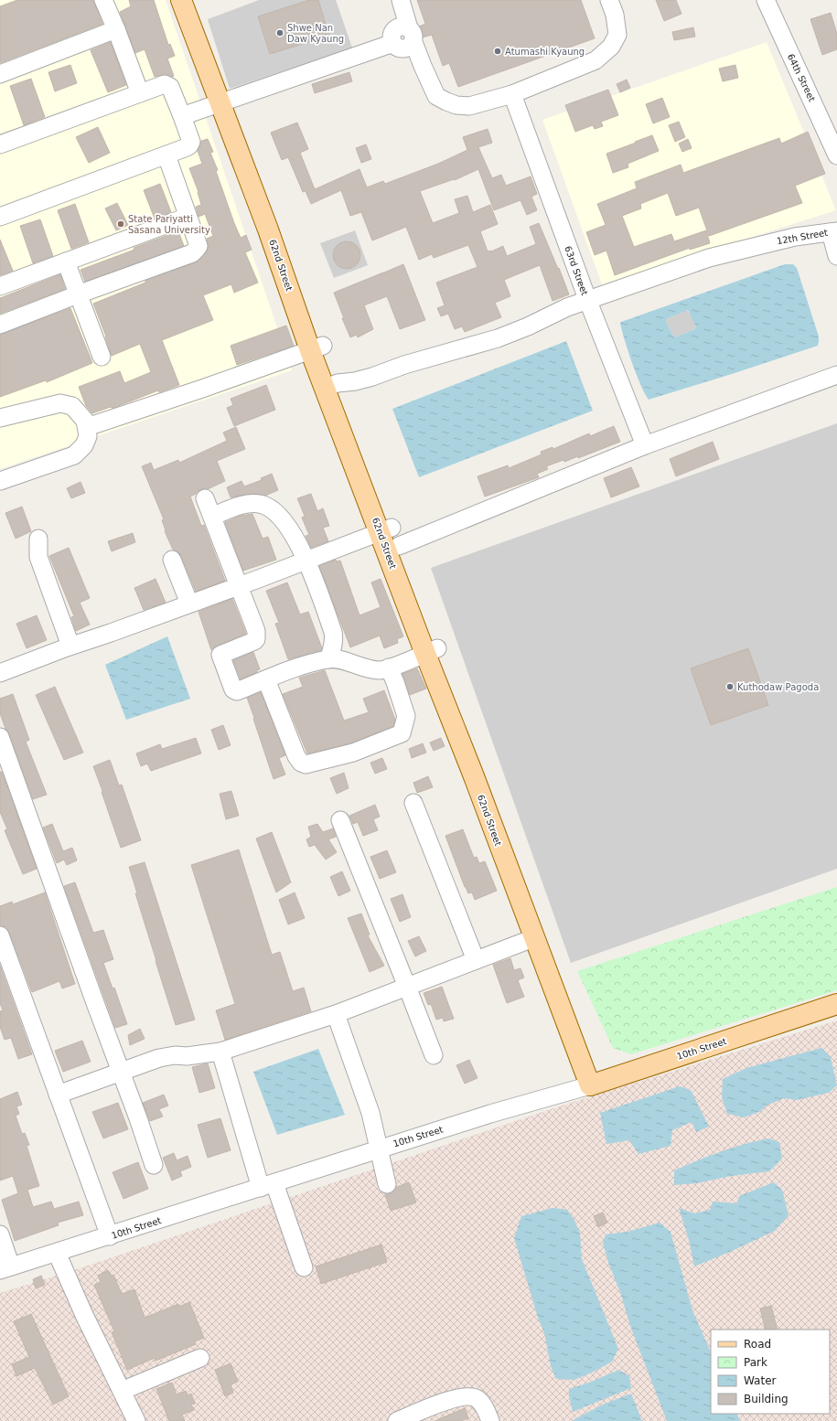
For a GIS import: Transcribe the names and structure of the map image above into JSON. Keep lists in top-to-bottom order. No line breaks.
{"streets":{"main road":["62nd Street","10th Street"],"street":["64th Street","12th Street","63rd Street"]},"crossings":[["12th Street","62nd Street"],["12th Street","63rd Street"],["62nd Street","10th Street"]],"places":["Shwe Nan Daw Kyaung","Atumashi Kyaung","State Pariyatti Sasana University","Kuthodaw Pagoda"],"legend":["Road","Park","Water","Building"]}
